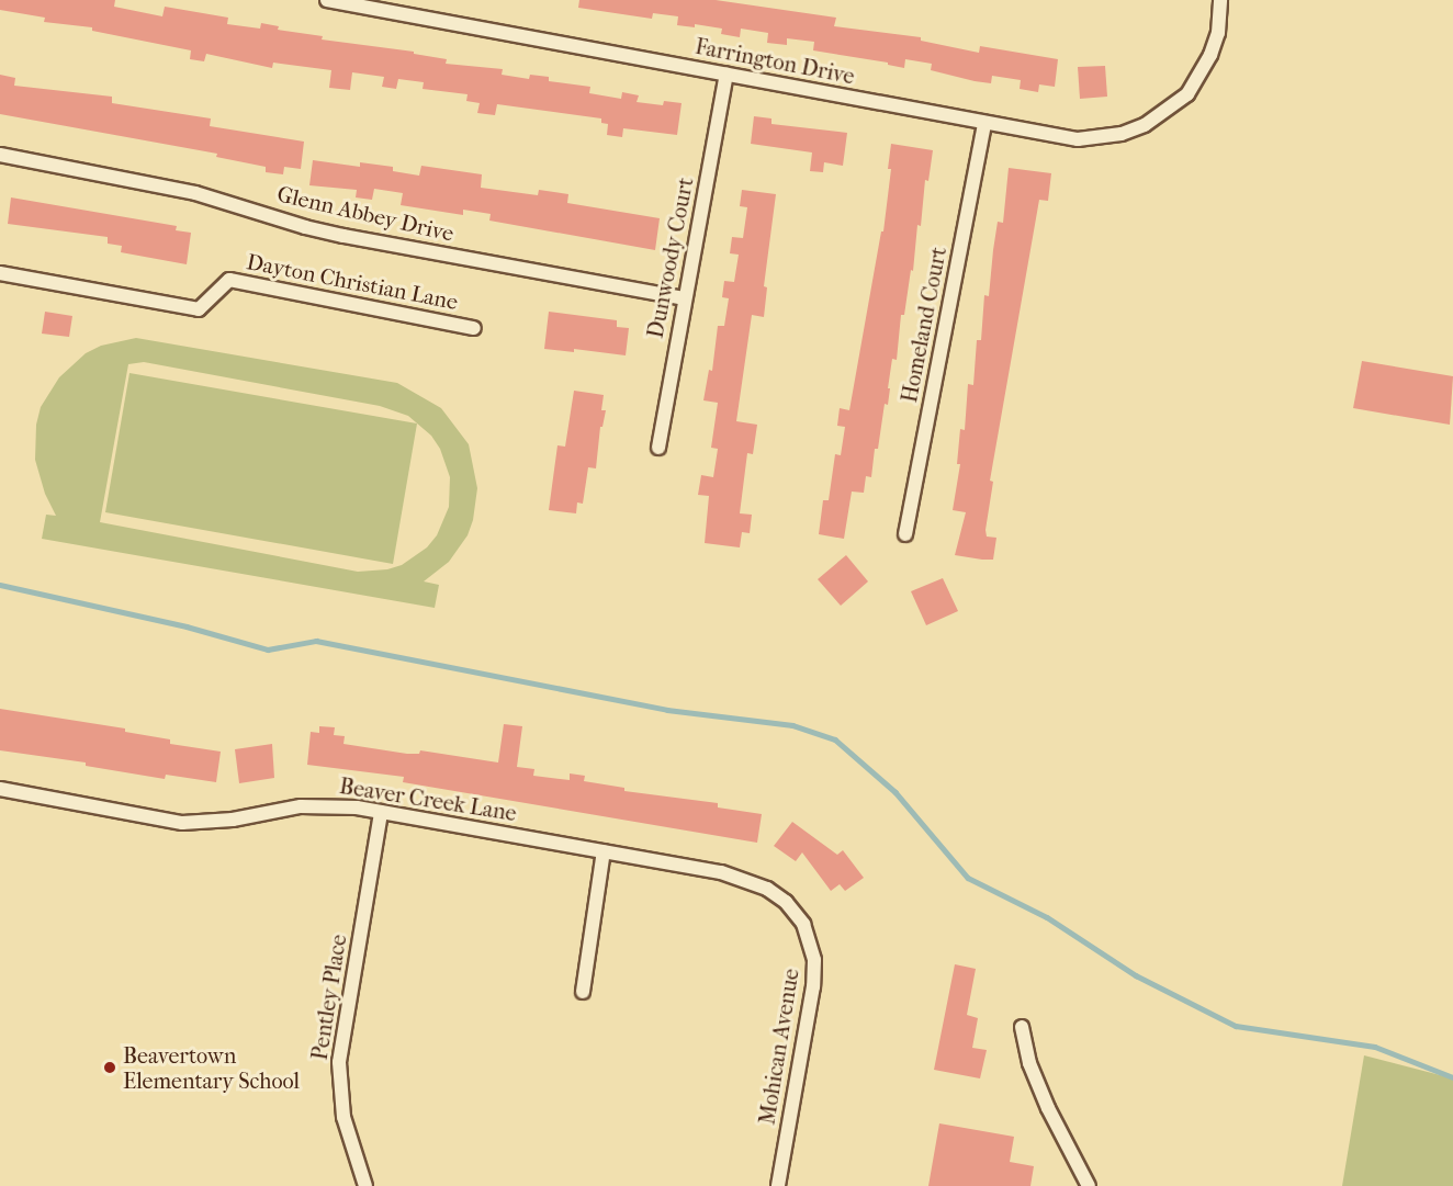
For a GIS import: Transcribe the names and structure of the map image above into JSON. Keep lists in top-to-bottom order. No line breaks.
{"streets":{"street":["Farrington Drive","Glenn Abbey Drive","Dunwoody Court","Dayton Christian Lane","Homeland Court","Beaver Creek Lane","Pentley Place","Mohican Avenue"]},"crossings":[["Farrington Drive","Dunwoody Court"],["Farrington Drive","Homeland Court"],["Glenn Abbey Drive","Dunwoody Court"],["Beaver Creek Lane","Pentley Place"],["Beaver Creek Lane","Mohican Avenue"]],"places":["Beavertown Elementary School"]}
